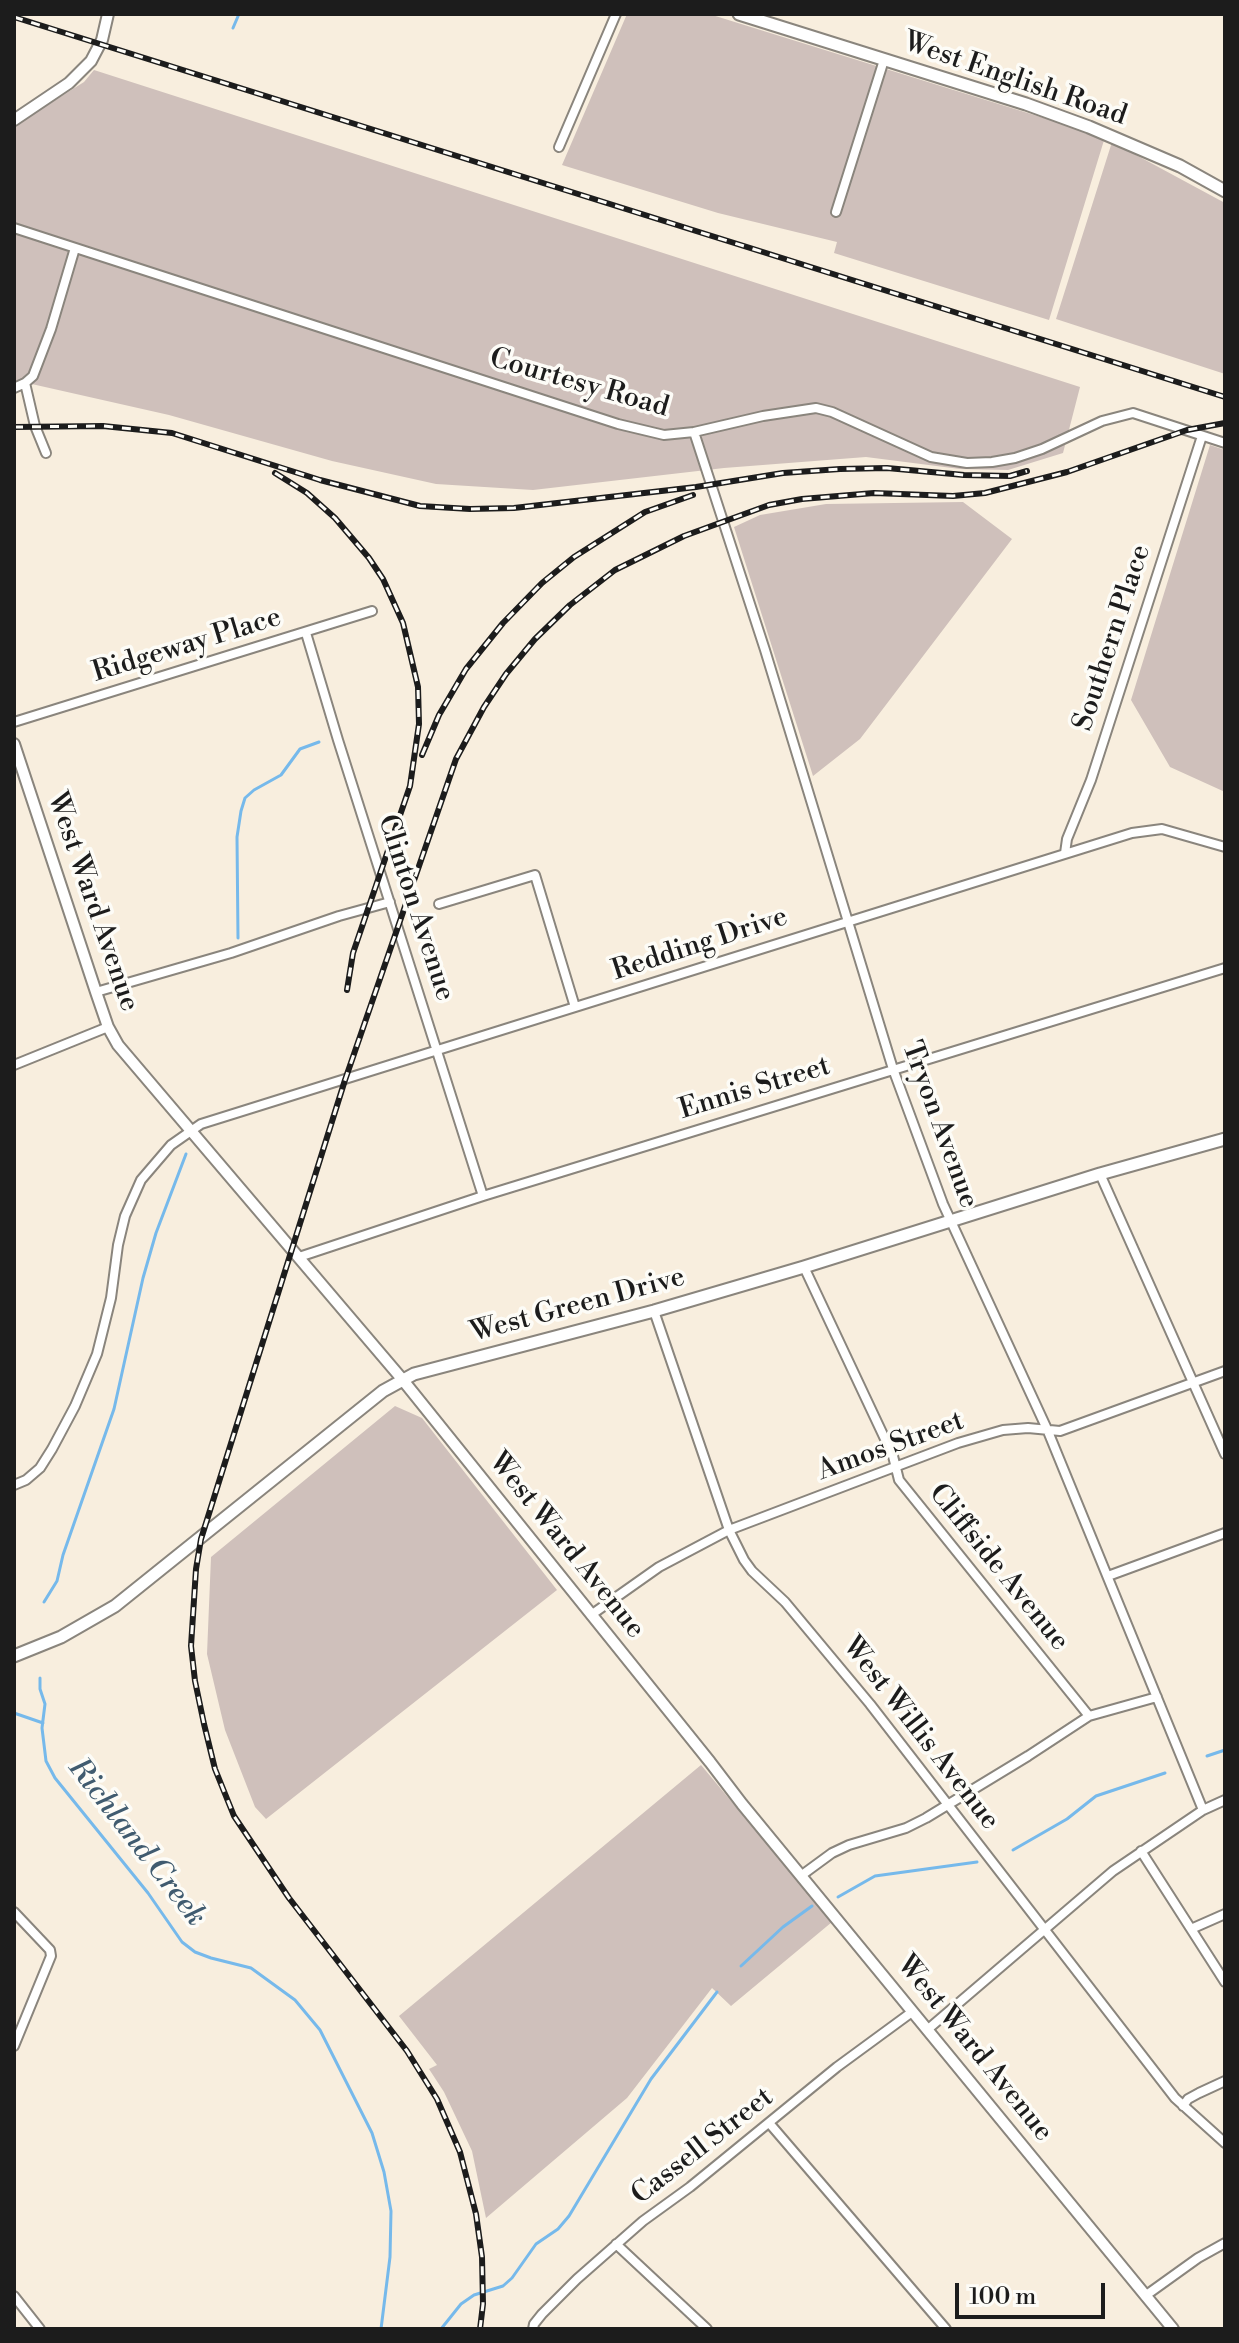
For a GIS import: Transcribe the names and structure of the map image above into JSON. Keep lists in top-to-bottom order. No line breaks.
{"streets":{"main road":["West English Road","West Green Drive"],"street":["Courtesy Road","Southern Place","Ridgeway Place","West Ward Avenue","Clinton Avenue","Redding Drive","Ennis Street","Tryon Avenue","Amos Street","Cliffside Avenue","West Willis Avenue","Cassell Street"]},"crossings":[["Courtesy Road","Southern Place"],["Courtesy Road","Tryon Avenue"],["Southern Place","Redding Drive"],["Ridgeway Place","Clinton Avenue"],["West Ward Avenue","Redding Drive"],["West Ward Avenue","Ennis Street"],["West Ward Avenue","West Green Drive"],["West Ward Avenue","Amos Street"],["West Ward Avenue","Cassell Street"],["Clinton Avenue","Redding Drive"],["Clinton Avenue","Ennis Street"],["Redding Drive","Tryon Avenue"],["Ennis Street","Tryon Avenue"],["Tryon Avenue","West Green Drive"],["Tryon Avenue","Amos Street"],["West Green Drive","Cliffside Avenue"],["West Green Drive","West Willis Avenue"],["Amos Street","Cliffside Avenue"],["Amos Street","West Willis Avenue"]],"water":["Richland Creek"],"scale_bar":"100 m"}
